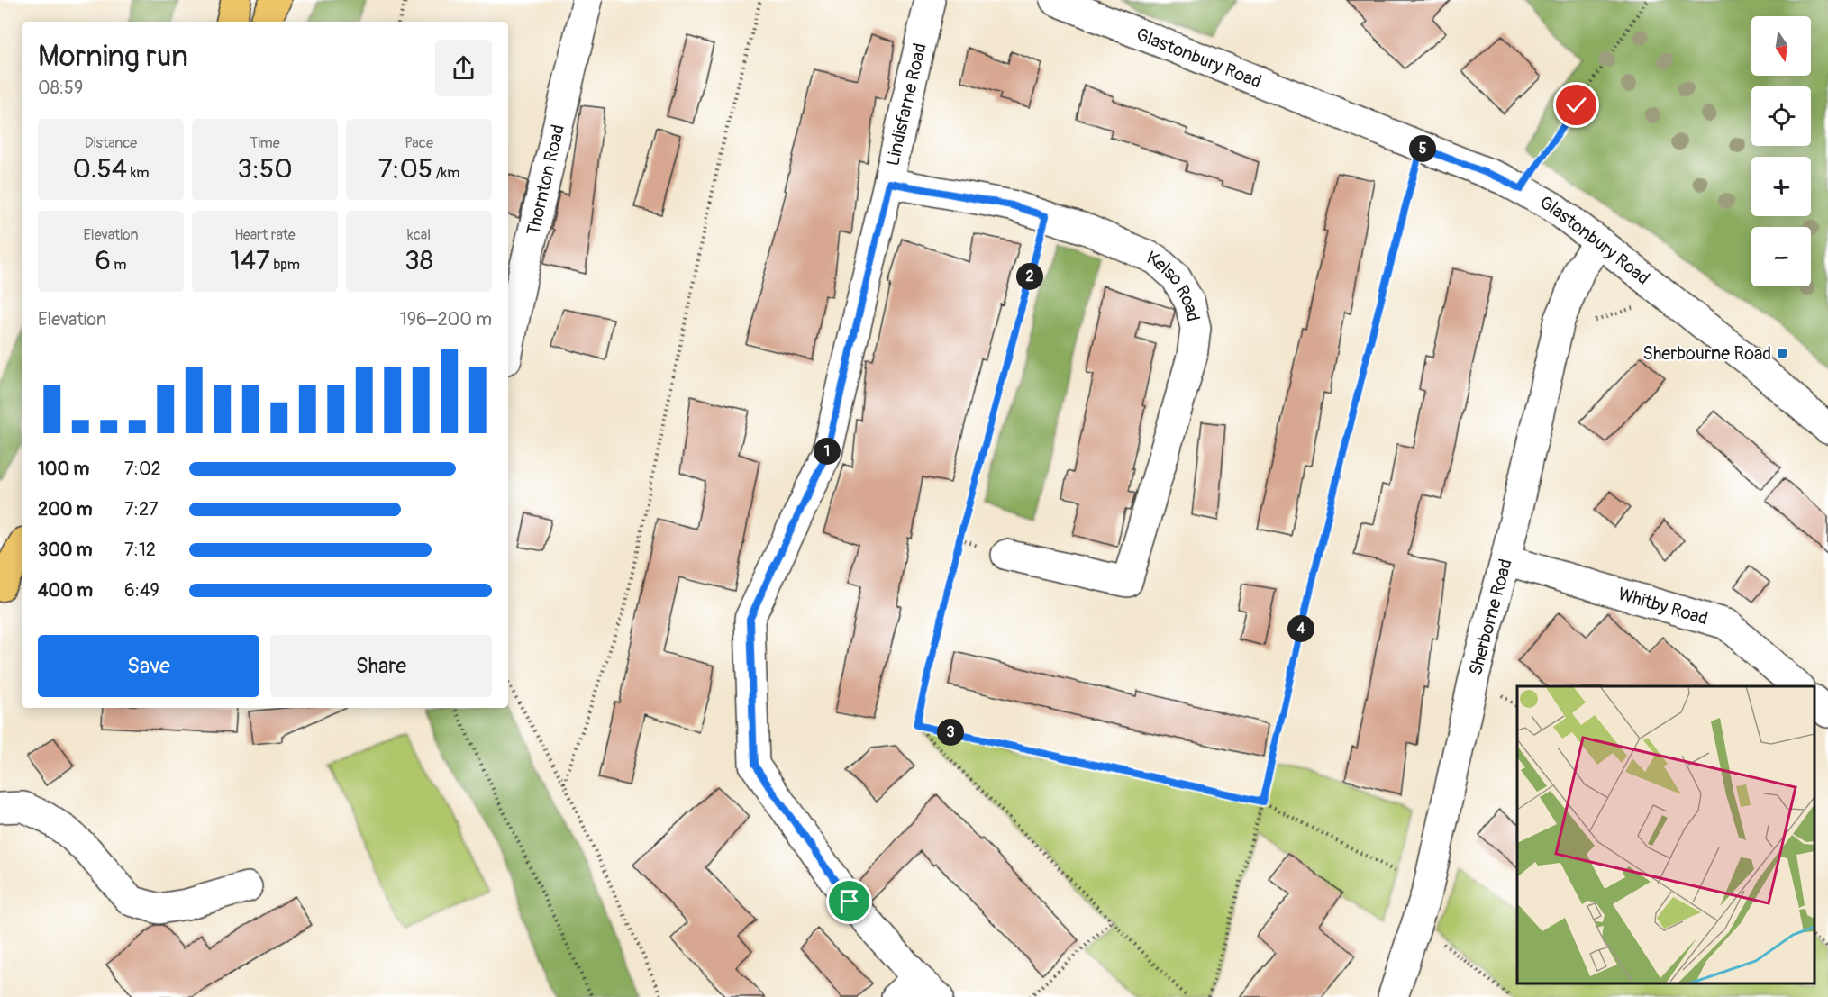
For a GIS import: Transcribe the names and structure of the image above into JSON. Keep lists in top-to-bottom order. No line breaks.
{"streets":{"street":["Glastonbury Road","Lindisfarne Road","Thornton Road","Kelso Road","Whitby Road","Sherborne Road"]},"crossings":[["Glastonbury Road","Sherborne Road"],["Lindisfarne Road","Kelso Road"],["Whitby Road","Sherborne Road"]],"places":{"transit":["Sherbourne Road"]},"north":"bottom","page":{"map_buttons":["+","−"],"heading":["Morning run","08:59"],"stats":[["Distance","0.54 km"],["Time","3:50"],["Pace","7:05 /km"],["Elevation","6 m"],["Heart rate","147 bpm"],["kcal","38"]],"pins":["5","2","1","4","3"],"chart":["Elevation","196–200 m"],"list":[{"name":"100 m","note":"7:02"},{"name":"200 m","note":"7:27"},{"name":"300 m","note":"7:12"},{"name":"400 m","note":"6:49"}],"buttons":["Save","Share"]}}
